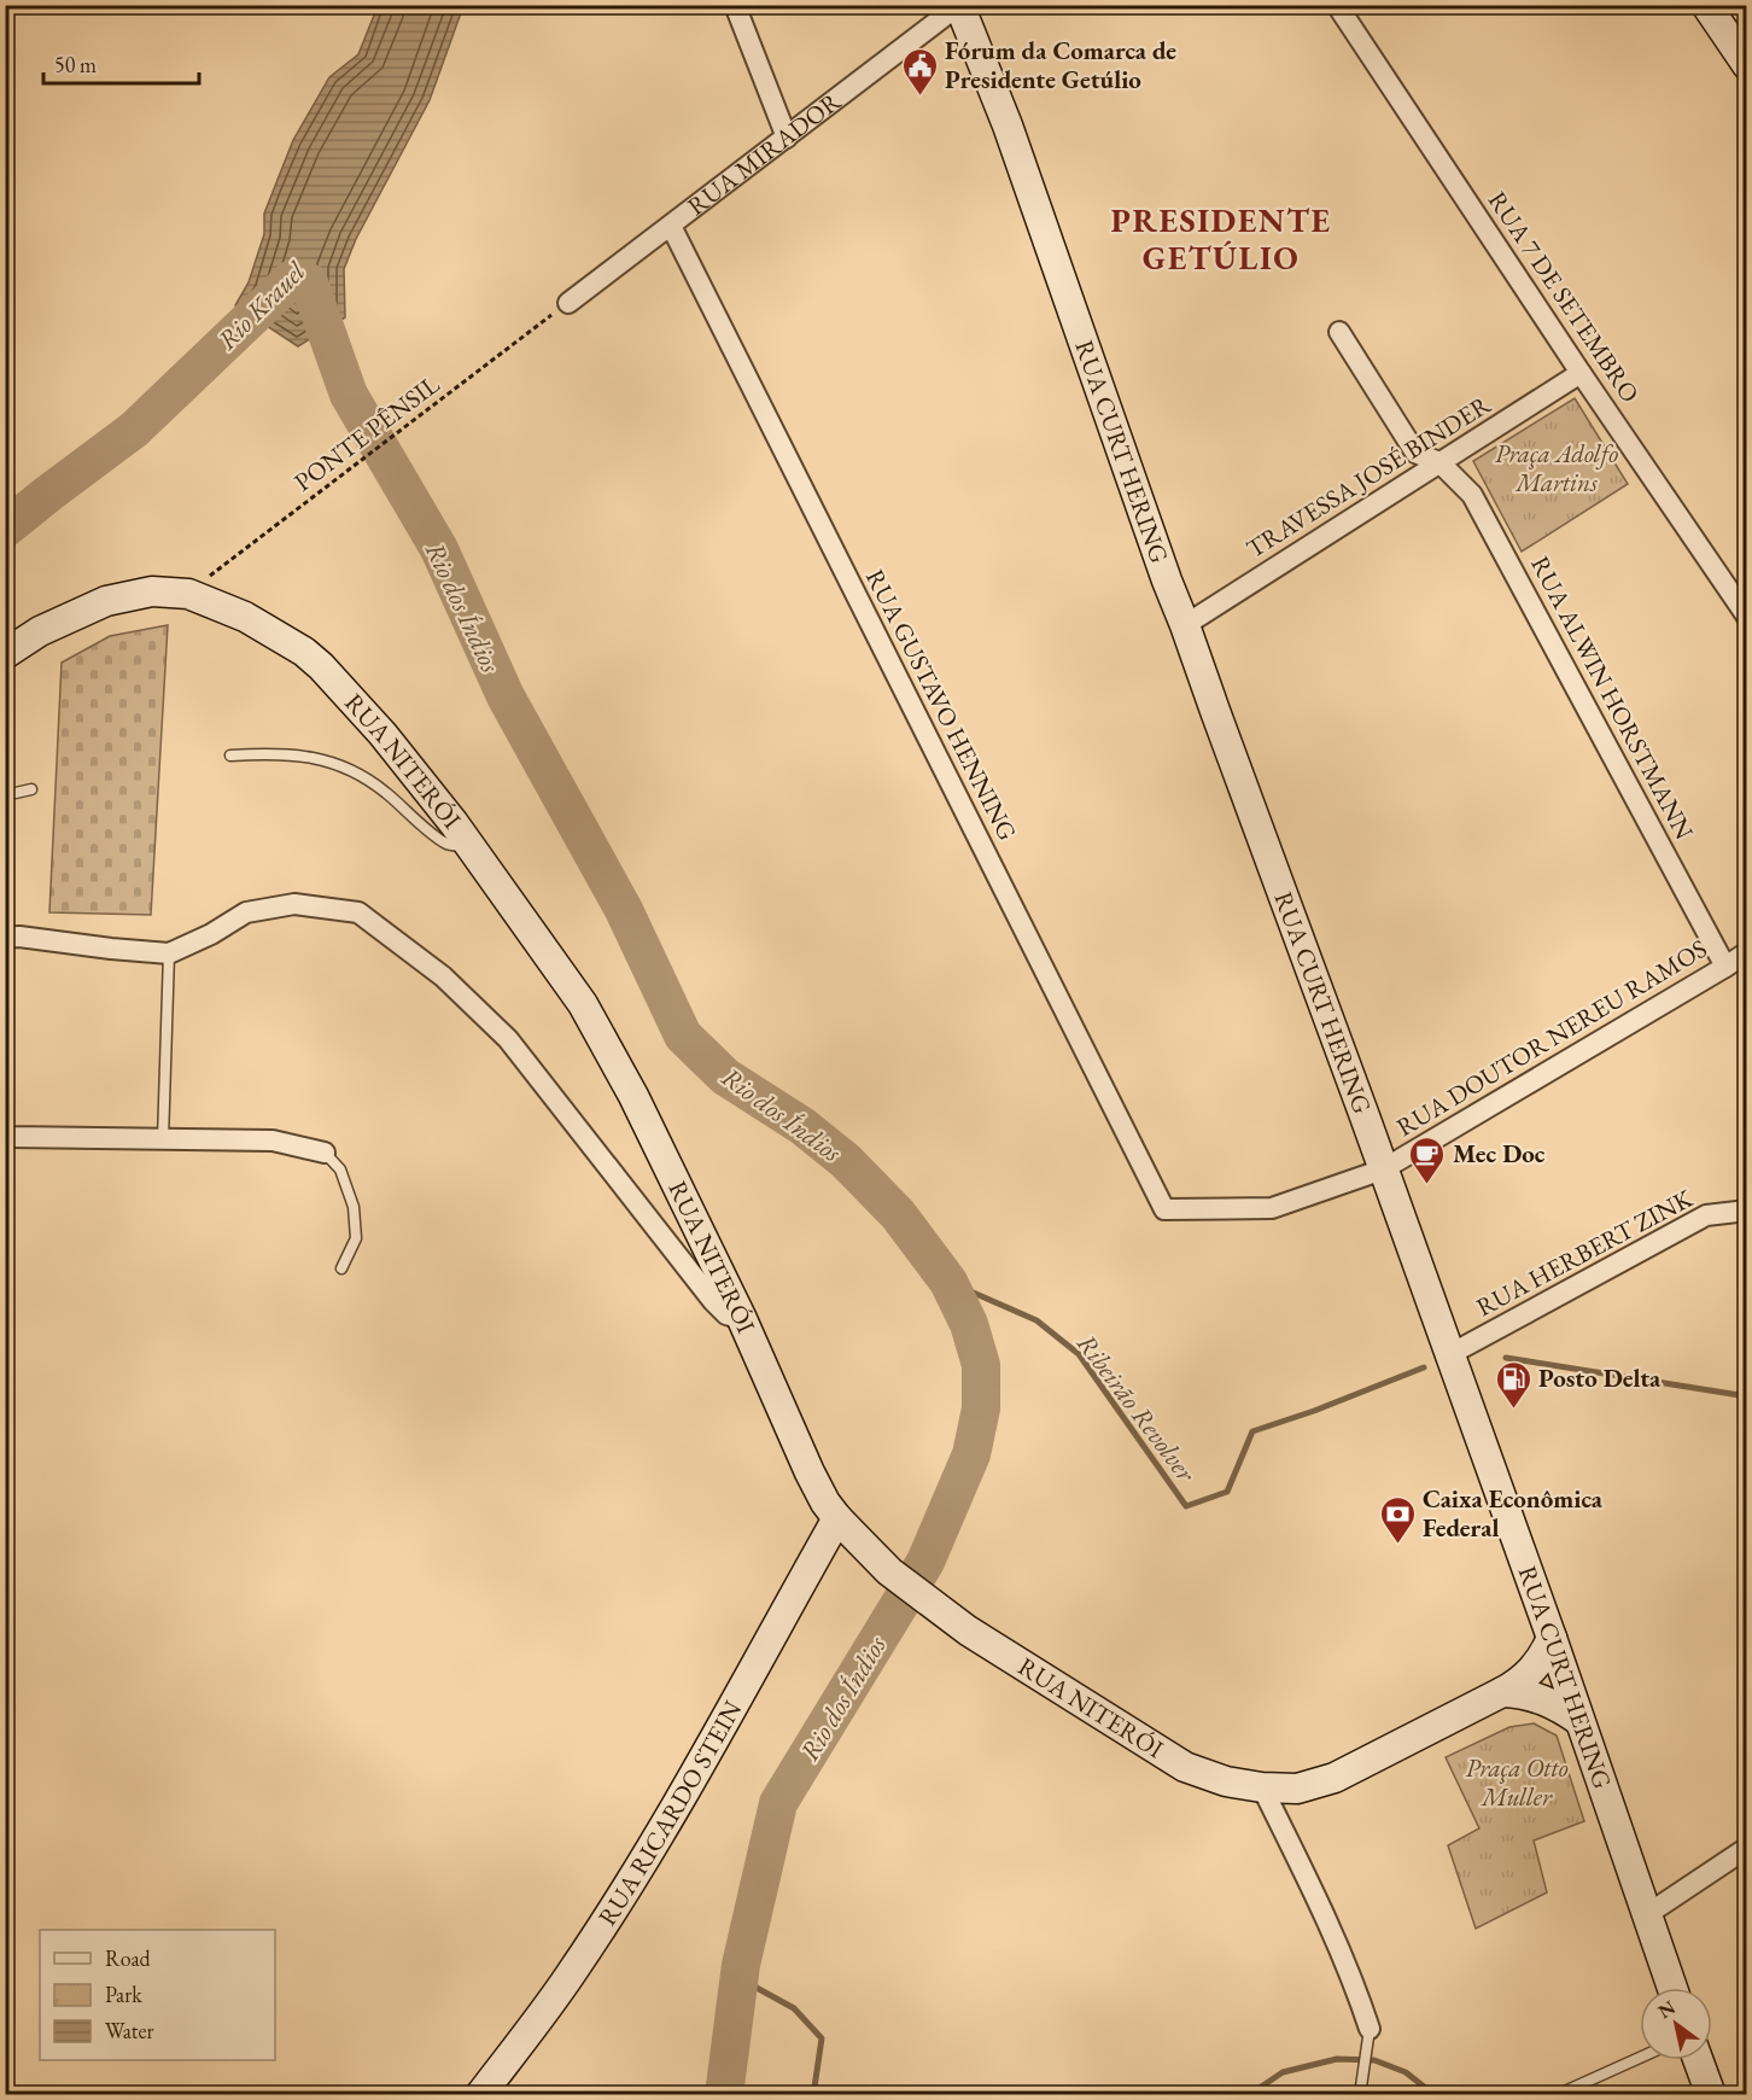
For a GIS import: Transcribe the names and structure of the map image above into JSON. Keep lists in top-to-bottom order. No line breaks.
{"streets":{"main road":["RUA CURT HERING","RUA NITERÓI","RUA RICARDO STEIN"],"street":["RUA MIRADOR","RUA 7 DE SETEMBRO","TRAVESSA JOSÉ BINDER","RUA ALWIN HORSTMANN","RUA GUSTAVO HENNING","RUA DOUTOR NEREU RAMOS","RUA HERBERT ZINK"],"path":["PONTE PÊNSIL"]},"crossings":[["RUA MIRADOR","PONTE PÊNSIL"],["RUA MIRADOR","RUA CURT HERING"],["RUA MIRADOR","RUA GUSTAVO HENNING"],["RUA 7 DE SETEMBRO","TRAVESSA JOSÉ BINDER"],["PONTE PÊNSIL","RUA NITERÓI"],["RUA CURT HERING","TRAVESSA JOSÉ BINDER"],["RUA CURT HERING","RUA NITERÓI"],["RUA CURT HERING","RUA DOUTOR NEREU RAMOS"],["RUA CURT HERING","RUA HERBERT ZINK"],["TRAVESSA JOSÉ BINDER","RUA ALWIN HORSTMANN"],["RUA ALWIN HORSTMANN","RUA DOUTOR NEREU RAMOS"],["RUA GUSTAVO HENNING","RUA DOUTOR NEREU RAMOS"],["RUA NITERÓI","RUA RICARDO STEIN"]],"districts":["PRESIDENTE GETÚLIO"],"water":["Rio Krauel","Rio dos Índios","Ribeirão Revolver"],"parks":["Praça Adolfo Martins","Praça Otto Muller"],"places":{"public building":["Fórum da Comarca de Presidente Getúlio"],"cafe":["Mec Doc"],"fuel station":["Posto Delta"],"bank":["Caixa Econômica Federal"]},"legend":["Road","Park","Water"],"scale_bar":"50 m","north":"top left"}
